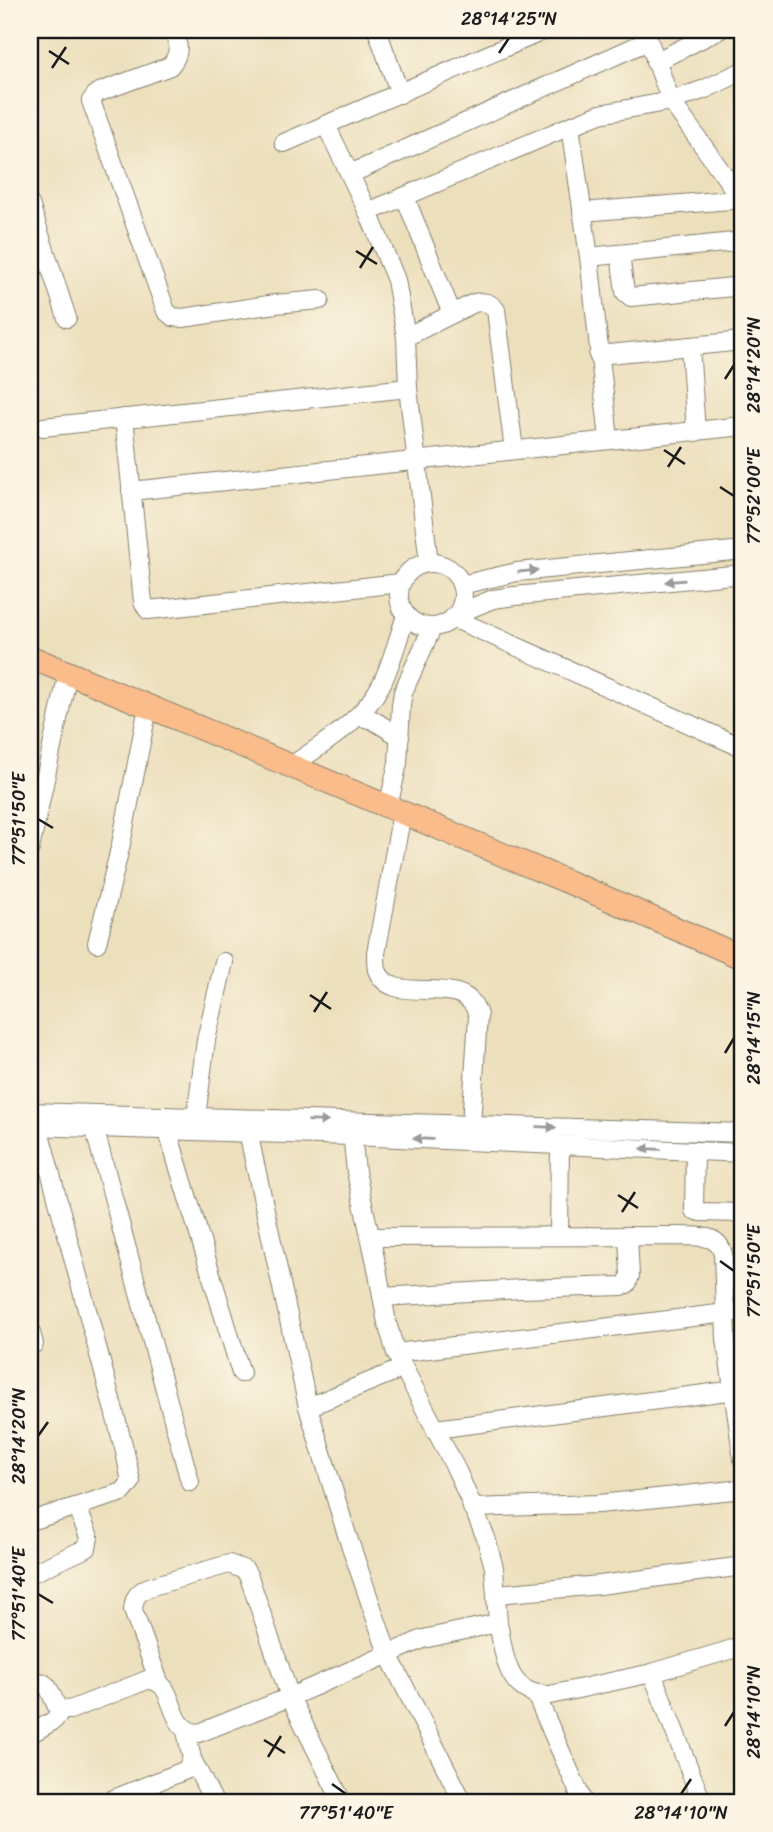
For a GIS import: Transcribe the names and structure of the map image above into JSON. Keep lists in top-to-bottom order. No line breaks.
{"coordinates":["28°14'25\"N","28°14'20\"N","77°52'00\"E","77°51'50\"E","28°14'15\"N","77°51'40\"E","28°14'10\"N"]}
